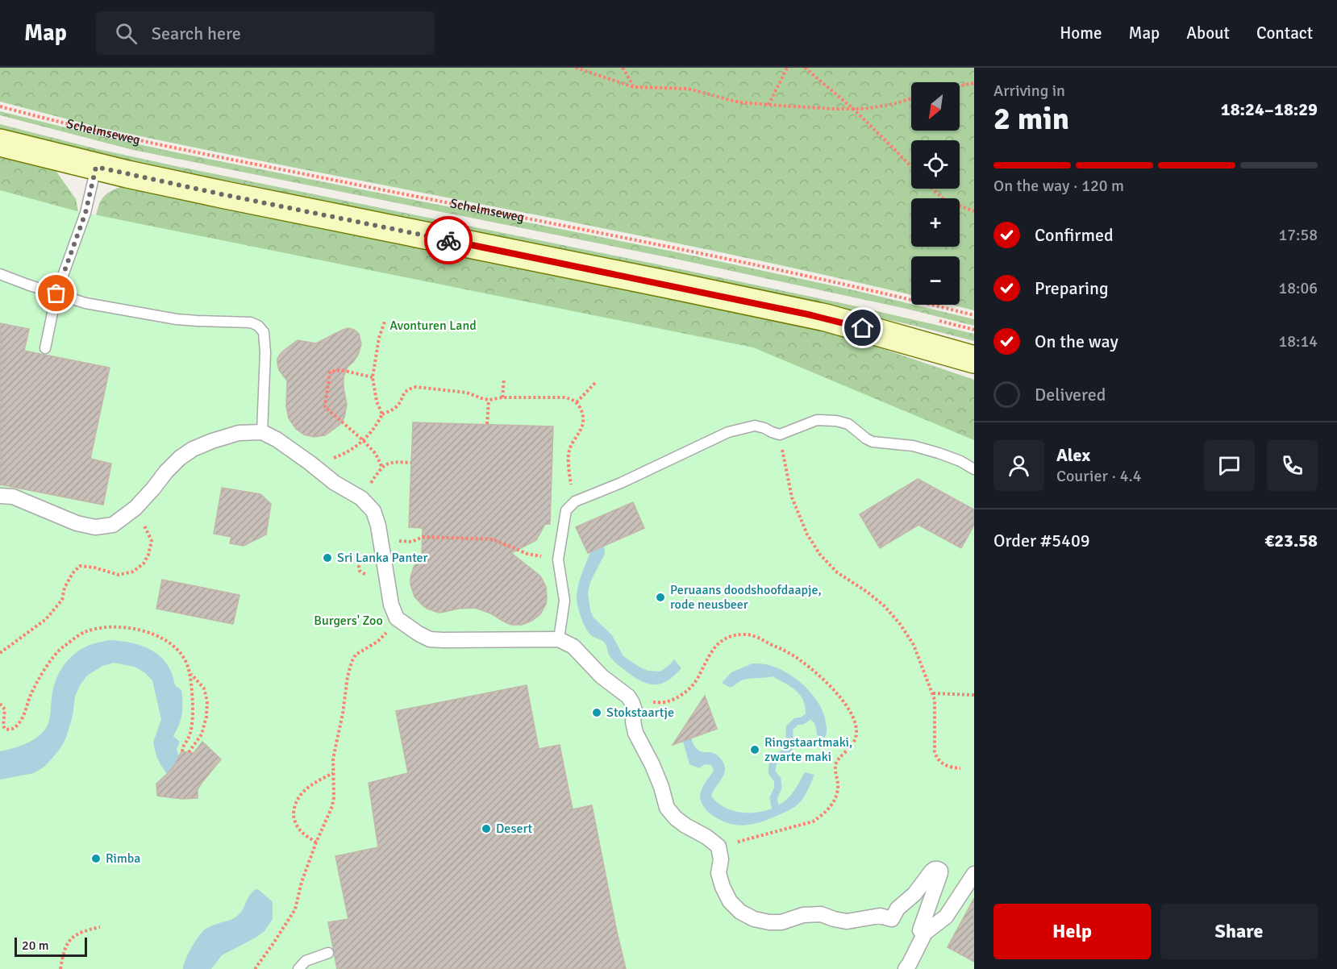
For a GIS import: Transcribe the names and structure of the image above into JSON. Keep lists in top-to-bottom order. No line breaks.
{"streets":{"path":["Schelmseweg"]},"parks":["Avonturen Land","Burgers' Zoo"],"places":["Sri Lanka Panter","Peruaans doodshoofdaapje, rode neusbeer","Stokstaartje","Ringstaartmaki, zwarte maki","Desert","Rimba"],"scale_bar":"20 m","north":"bottom left","page":{"header":"Map","search":"Search here","nav":["Home","Map","About","Contact"],"heading":["2 min","Arriving in","18:24–18:29"],"panel":["Alex","Courier · 4.4","Order #5409","€23.58"],"map_buttons":["+","−"],"bar":"On the way · 120 m","list":[["Confirmed","17:58"],["Preparing","18:06"],["On the way","18:14"],"Delivered"],"buttons":["Help","Share"],"scale":"20 m"}}
